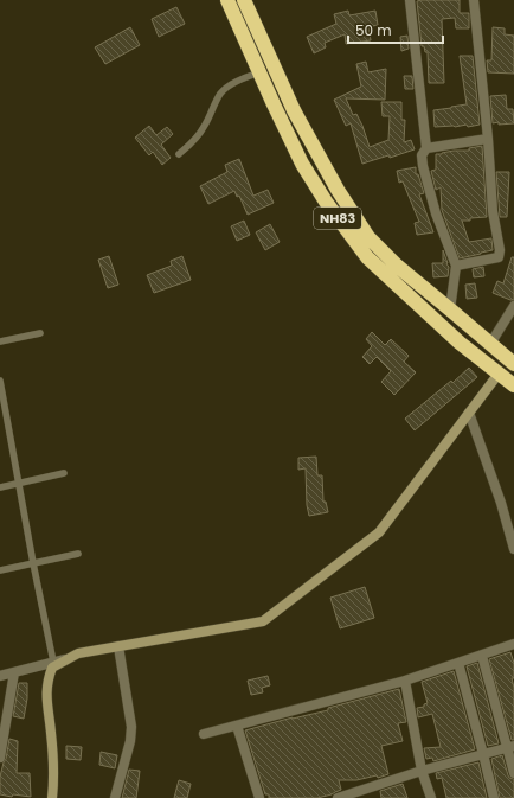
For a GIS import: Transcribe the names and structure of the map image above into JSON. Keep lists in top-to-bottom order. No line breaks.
{"streets":{"highway":["NH83"]},"scale_bar":"50 m"}
